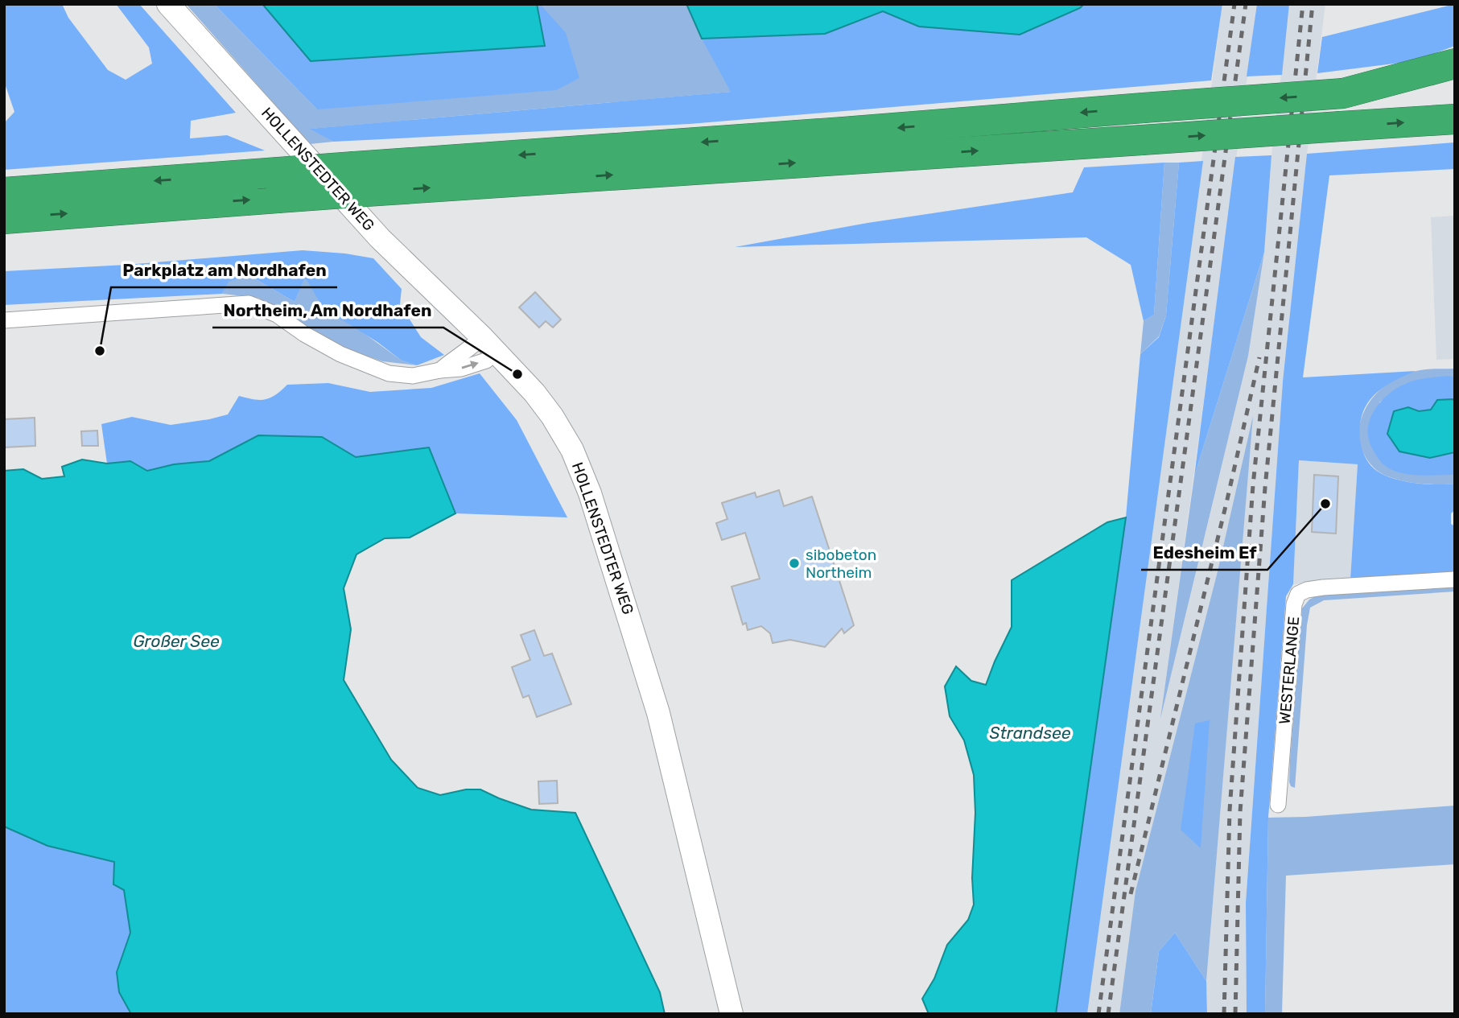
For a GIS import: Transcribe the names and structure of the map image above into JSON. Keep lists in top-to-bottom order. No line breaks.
{"streets":{"main road":["HOLLENSTEDTER WEG"],"street":["WESTERLANGE"]},"water":["Großer See","Strandsee"],"places":["Parkplatz am Nordhafen","Northeim, Am Nordhafen","Edesheim Ef","sibobeton Northeim"]}
